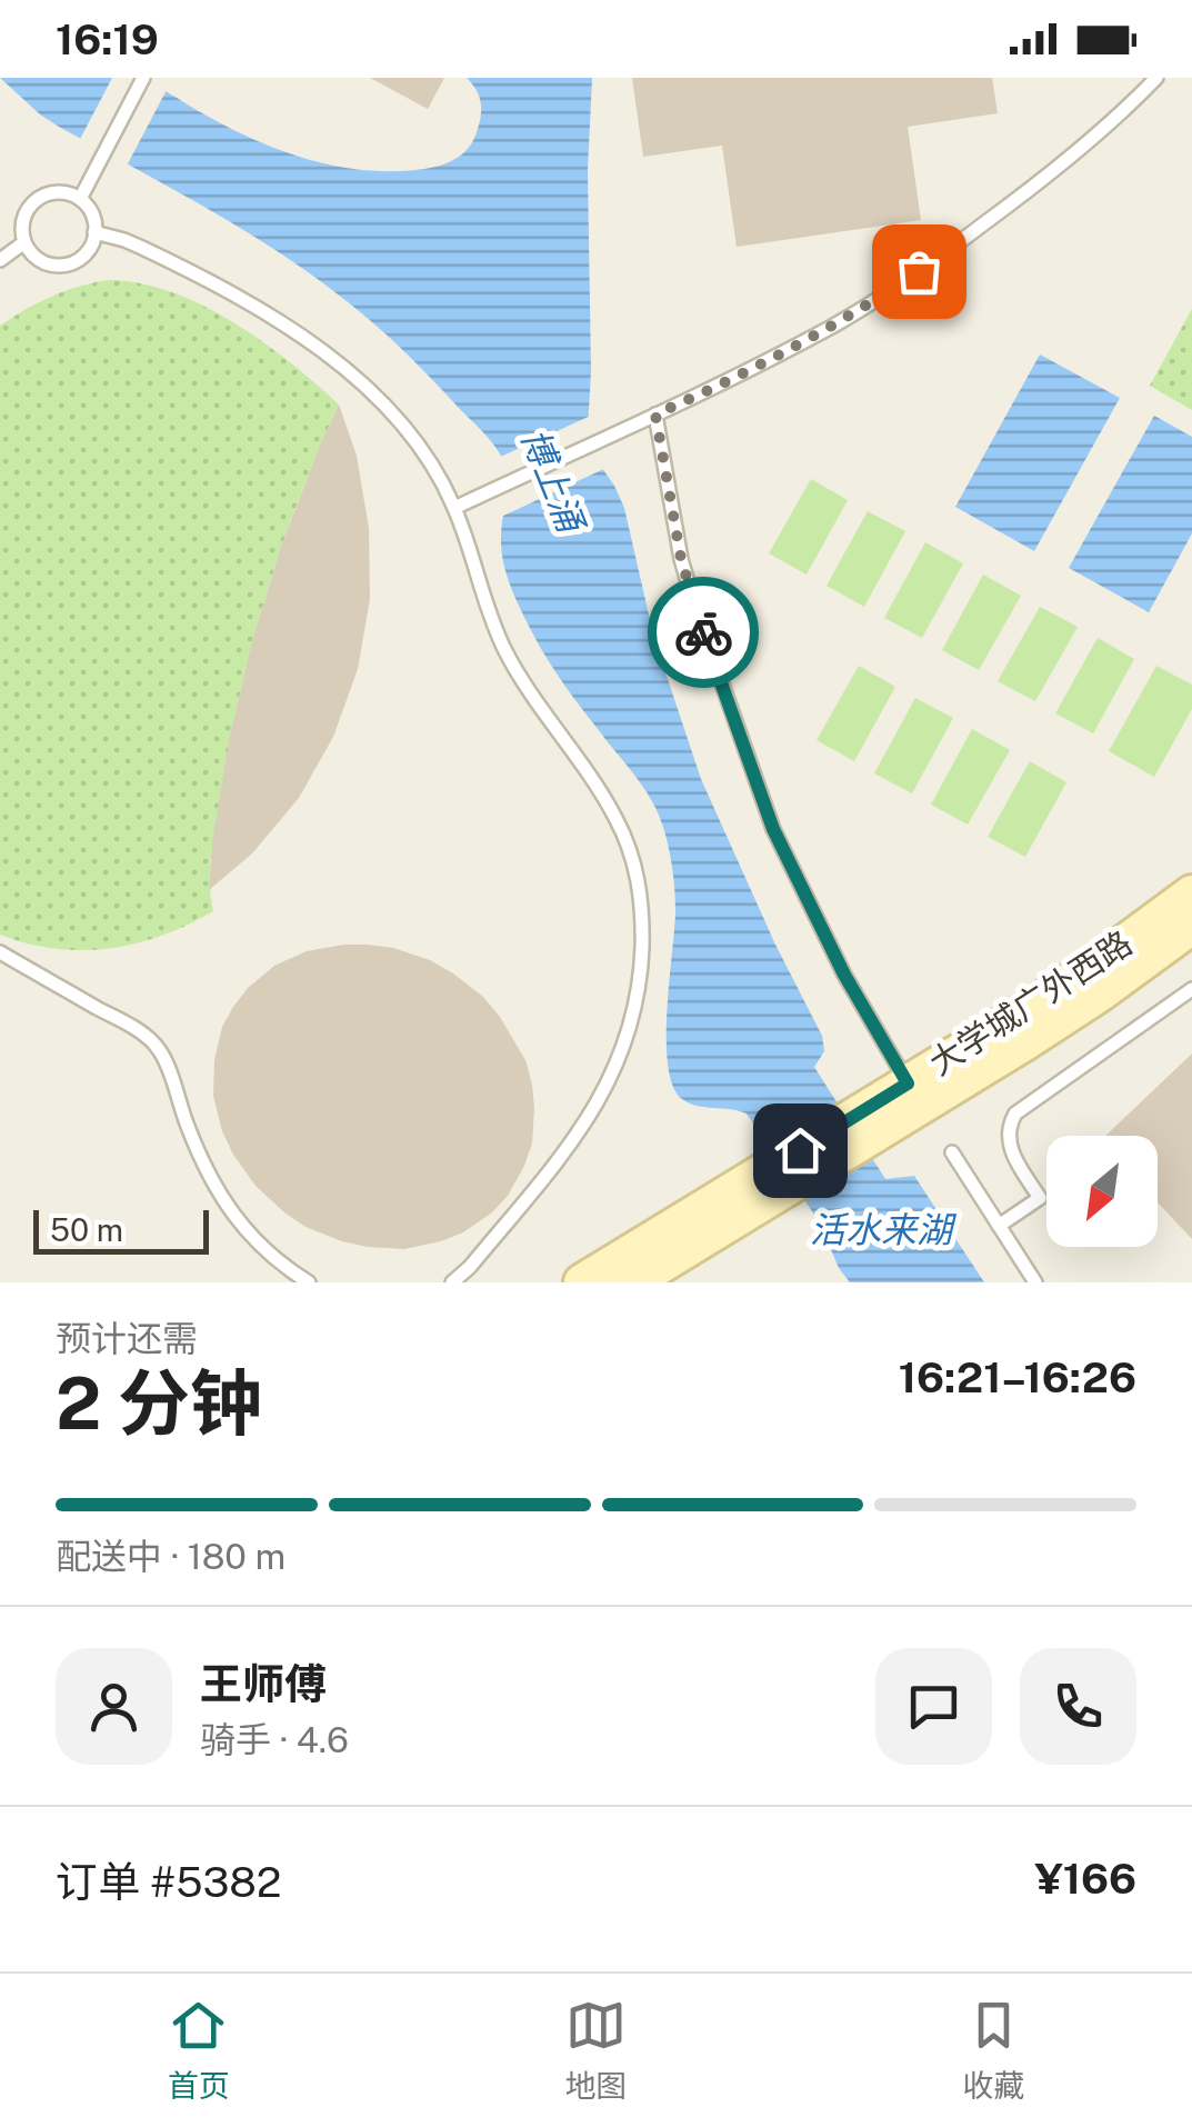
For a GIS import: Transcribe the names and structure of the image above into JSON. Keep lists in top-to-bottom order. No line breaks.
{"streets":{"main road":["大学城广外西路"]},"water":["博上涌","活水来湖"],"scale_bar":"50 m","north":"bottom left","page":{"status":"16:19","scale":"50 m","heading":["2 分钟","预计还需","16:21–16:26"],"panel":["王师傅","骑手 · 4.6","订单 #5382","¥166"],"bar":"配送中 · 180 m","tabs":["首页","地图","收藏"]}}
